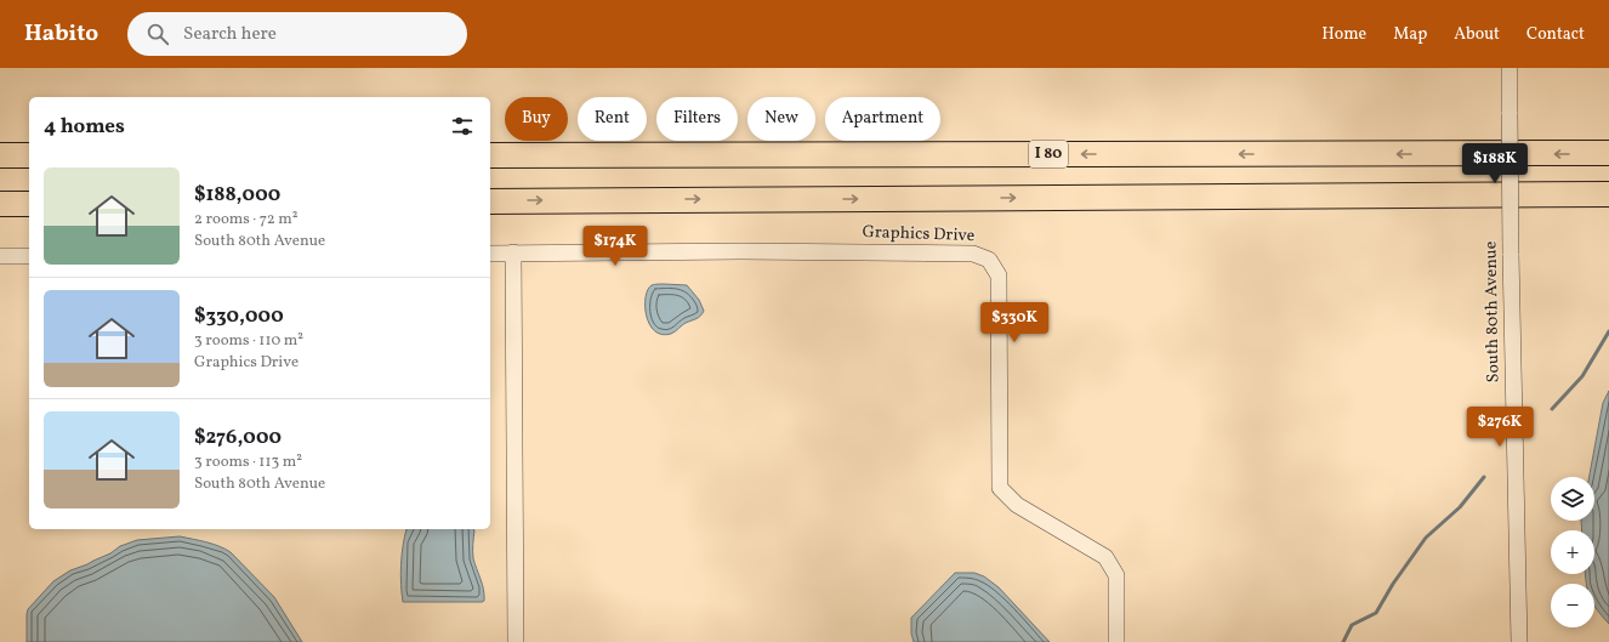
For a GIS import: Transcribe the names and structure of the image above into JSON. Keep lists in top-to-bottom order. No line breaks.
{"streets":{"highway":["I 80"],"street":["Graphics Drive","South 80th Avenue"]},"page":{"header":"Habito","search":"Search here","nav":["Home","Map","About","Contact"],"chip":["Buy","Rent","Filters","New","Apartment"],"heading":"4 homes","price":["$188K","$174K","$330K","$276K"],"list":[{"name":"$188,000","note":"2 rooms · 72 m² · South 80th Avenue"},{"name":"$330,000","note":"3 rooms · 110 m² · Graphics Drive"},{"name":"$276,000","note":"3 rooms · 113 m² · South 80th Avenue"}],"map_buttons":["+","−"]}}
